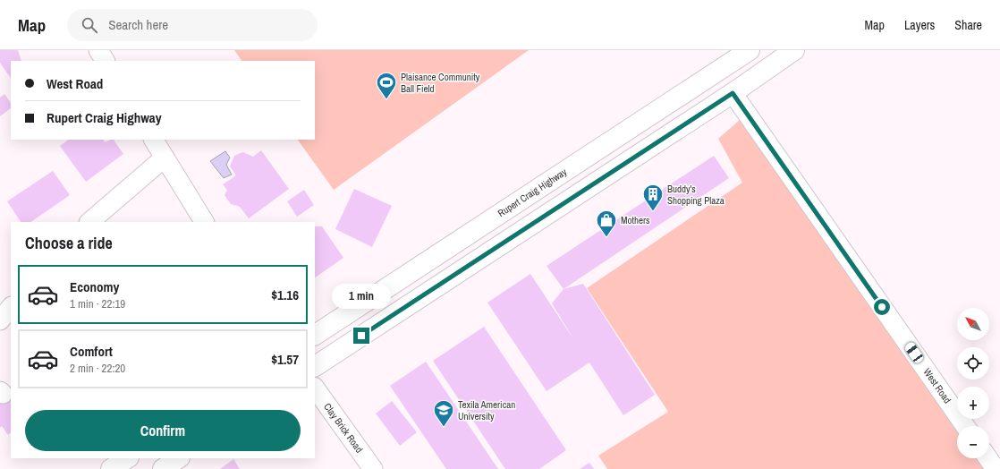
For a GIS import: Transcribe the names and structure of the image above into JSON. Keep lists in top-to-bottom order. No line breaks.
{"streets":{"main road":["Rupert Craig Highway"],"street":["West Road","Clay Brick Road"]},"places":{"sports":["Plaisance Community Ball Field"],"building":["Buddy's Shopping Plaza"],"shop":["Mothers"],"school or university":["Texila American University"]},"north":"top left","page":{"header":"Map","search":"Search here","nav":["Map","Layers","Share"],"banner":["West Road","Rupert Craig Highway"],"heading":"Choose a ride","list":[{"name":"Economy","note":"1 min · 22:19","value":"$1.16"},{"name":"Comfort","note":"2 min · 22:20","value":"$1.57"}],"bubble":"1 min","map_buttons":["+","−"],"buttons":"Confirm"}}
